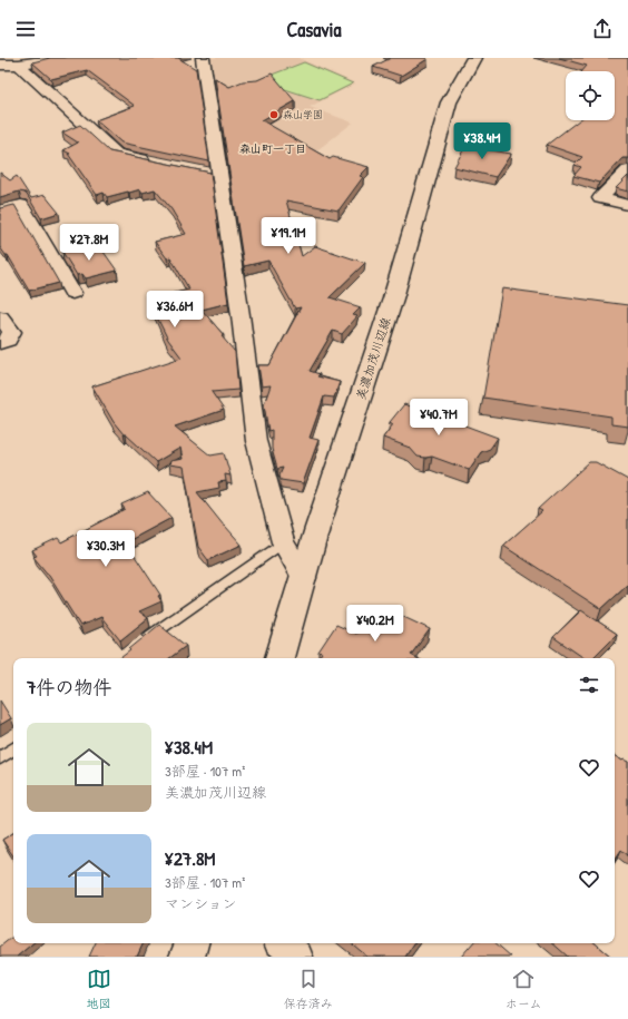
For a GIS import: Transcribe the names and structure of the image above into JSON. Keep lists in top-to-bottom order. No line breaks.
{"streets":{"main road":["美濃加茂川辺線"]},"districts":["森山町一丁目"],"places":["森山学園"],"page":{"header":"Casavia","price":["¥38.4M","¥19.1M","¥27.8M","¥36.6M","¥40.7M","¥30.3M","¥40.2M"],"heading":"7件の物件","list":[{"name":"¥38.4M","note":"3部屋 · 107 m² · 美濃加茂川辺線"},{"name":"¥27.8M","note":"3部屋 · 107 m² · マンション"}],"tabs":["地図","保存済み","ホーム"]}}
